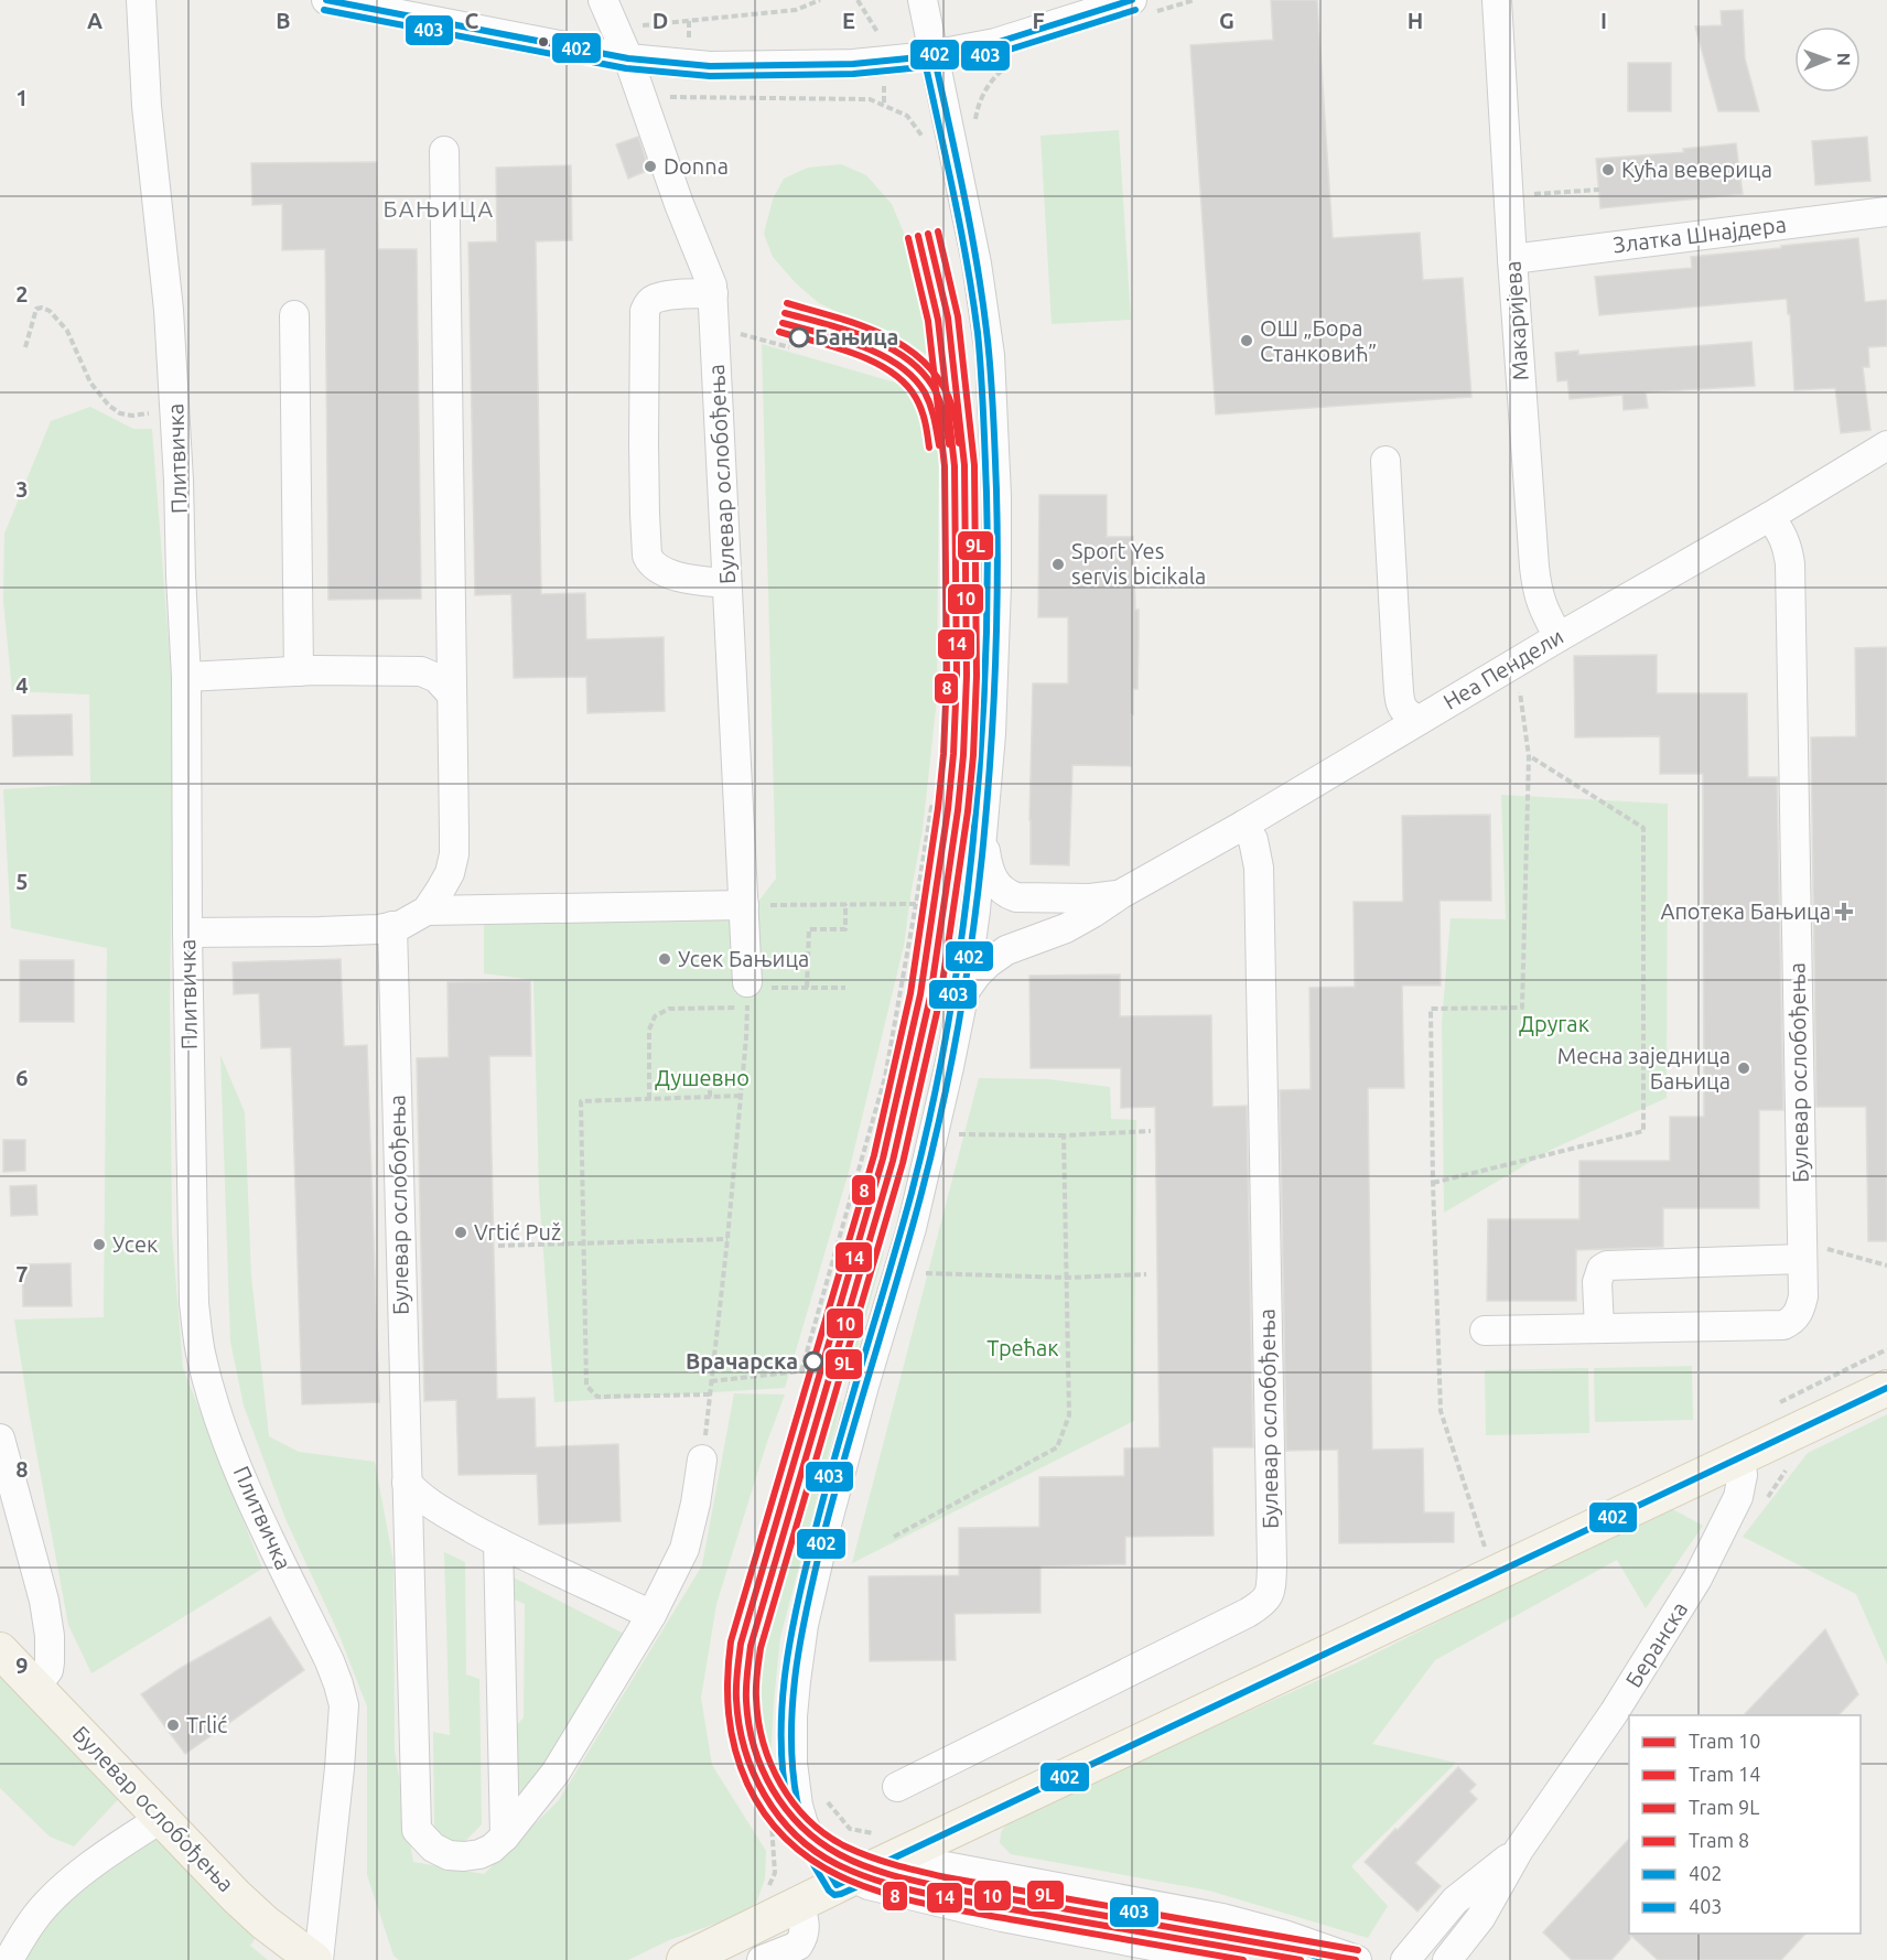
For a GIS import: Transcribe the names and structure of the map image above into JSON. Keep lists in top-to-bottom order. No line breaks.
{"streets":{"main road":["Булевар ослобођења"],"street":["Златка Шнајдера","Макаријева","Плитвичка","Неа Пендели","Беранска"]},"crossings":[["Златка Шнајдера","Макаријева"],["Макаријева","Неа Пендели"],["Плитвичка","Булевар ослобођења"],["Булевар ослобођења","Неа Пендели"]],"districts":["БАЊИЦА"],"parks":["Другак","Душевно","Трећак"],"places":{"other":["Donna","Кућа веверица","Бањица","ОШ „Бора Станковић”","Sport Yes servis bicikala","Усек Бањица","Месна заједница Бањица","Vrtić Puž","Усек","Врачарска","Trlić"],"health":["Апотека Бањица"]},"lines":["transit line 402","transit line 403","tram line 9L","tram line 10","tram line 14","tram line 8"],"legend":["Tram 10","Tram 14","Tram 9L","Tram 8","402","403"],"north":"right","grid":{"columns":["A","B","C","D","E","F","G","H","I"],"rows":["1","2","3","4","5","6","7","8","9"]}}
